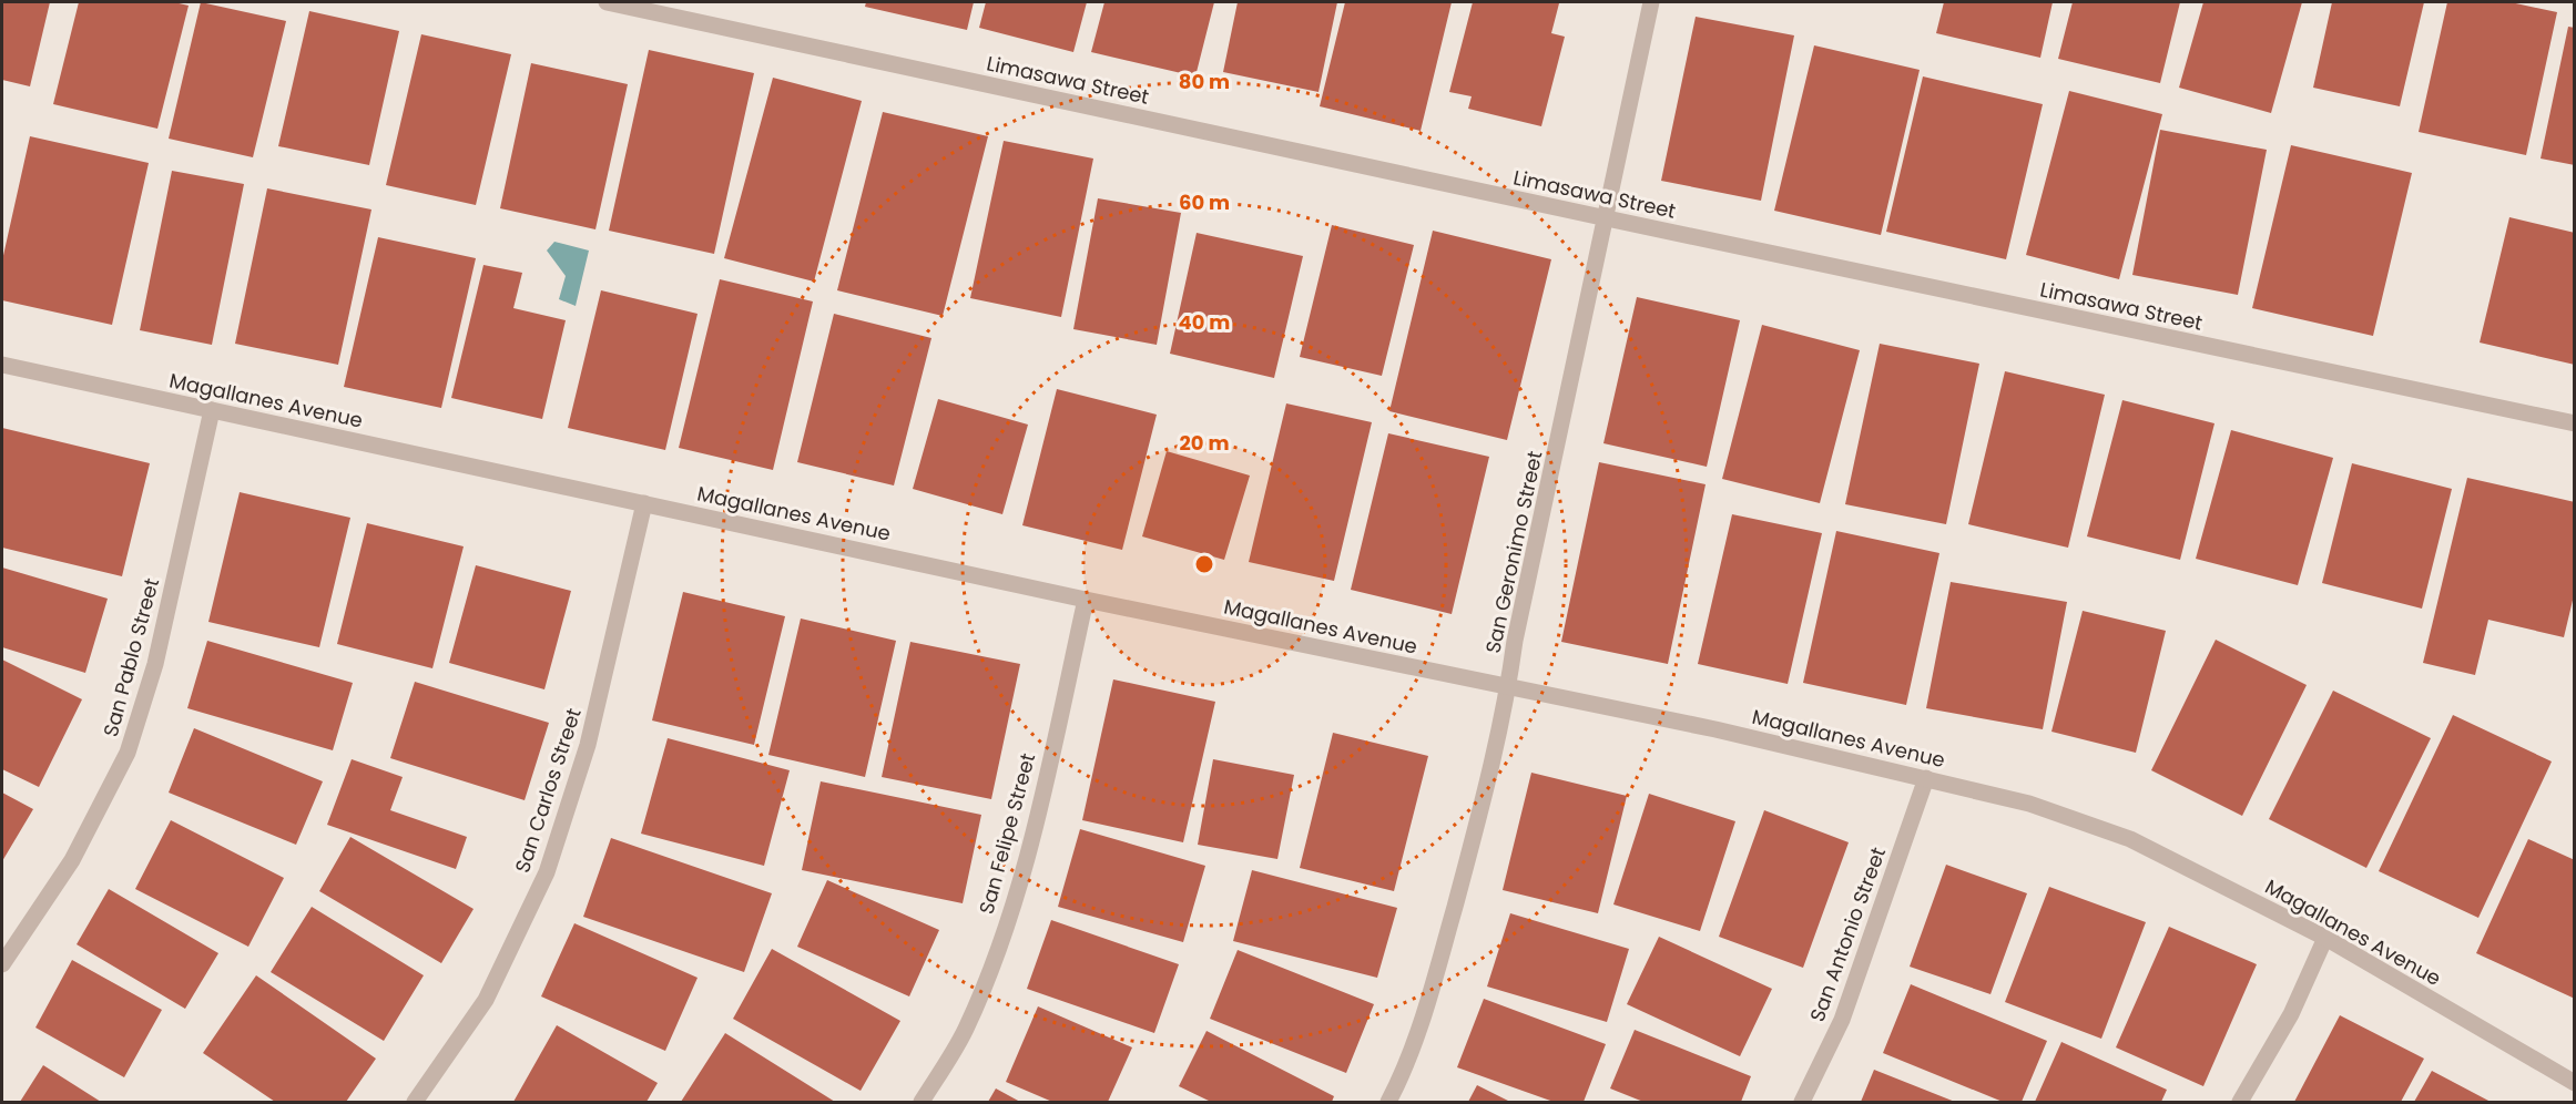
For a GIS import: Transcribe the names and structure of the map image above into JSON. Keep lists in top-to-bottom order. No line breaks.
{"streets":{"street":["Limasawa Street","Magallanes Avenue","San Geronimo Street","San Pablo Street","San Carlos Street","San Felipe Street","San Antonio Street"]},"crossings":[["Limasawa Street","San Geronimo Street"],["Magallanes Avenue","San Geronimo Street"],["Magallanes Avenue","San Pablo Street"],["Magallanes Avenue","San Carlos Street"],["Magallanes Avenue","San Felipe Street"],["Magallanes Avenue","San Antonio Street"]],"rings":["80 m","60 m","40 m","20 m"]}
